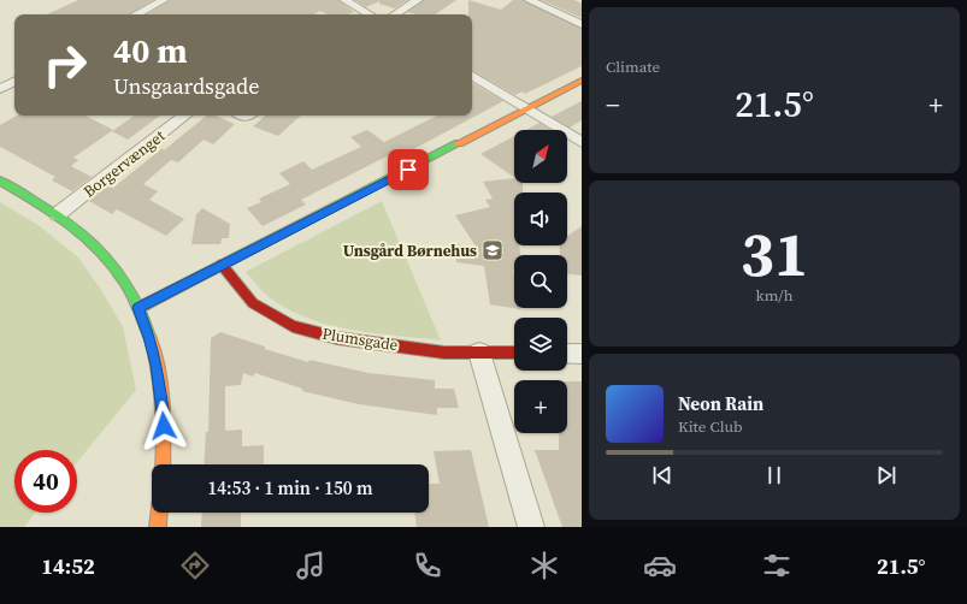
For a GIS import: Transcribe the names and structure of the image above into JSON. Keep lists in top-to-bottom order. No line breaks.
{"streets":{"street":["Borgervænget","Plumsgade"]},"places":{"school or university":["Unsgård Børnehus"]},"north":"top right","page":{"tile":["Climate",["31","km/h"]],"turn":["40 m","Unsgaardsgade"],"heat":["−","21.5°","+"],"map_buttons":"+","song":["Neon Rain","Kite Club"],"limit":"40","trip":"14:53 · 1 min · 150 m","tabs":["14:52","21.5°"]}}
